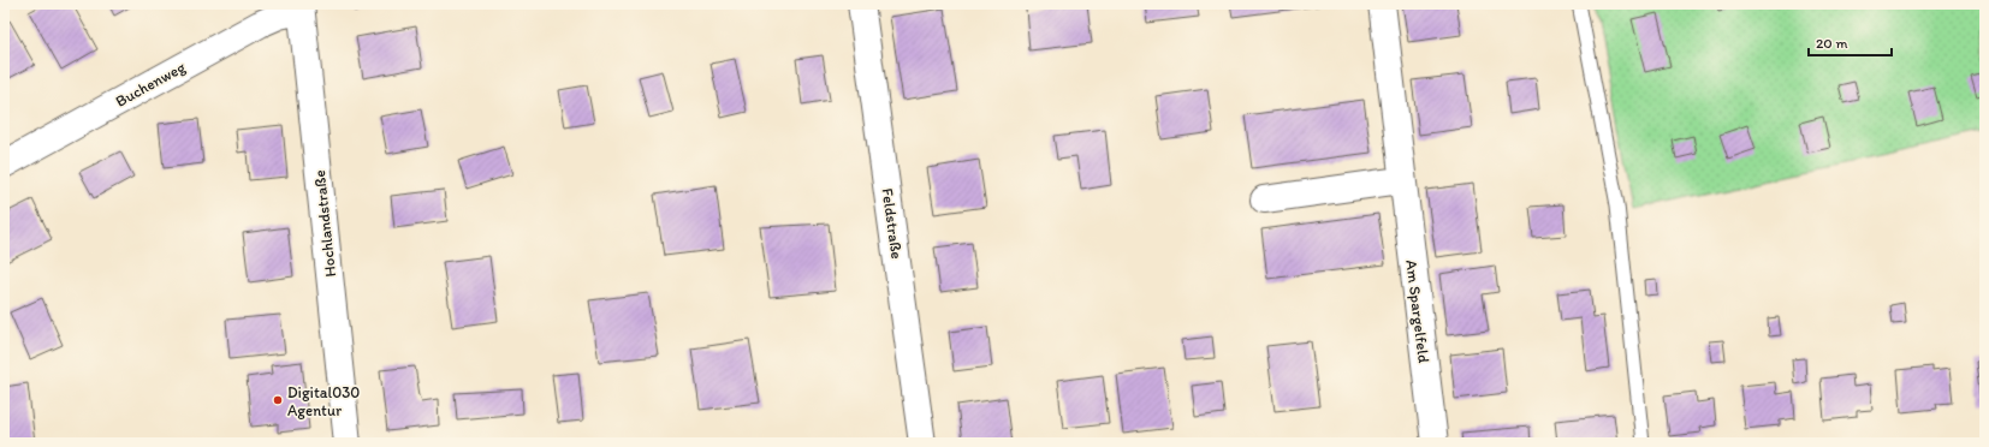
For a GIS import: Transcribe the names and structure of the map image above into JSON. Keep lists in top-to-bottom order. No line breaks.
{"streets":{"street":["Buchenweg","Hochlandstraße","Feldstraße","Am Spargelfeld"]},"crossings":[["Buchenweg","Hochlandstraße"]],"places":["Digital030 Agentur"],"scale_bar":"20 m"}
